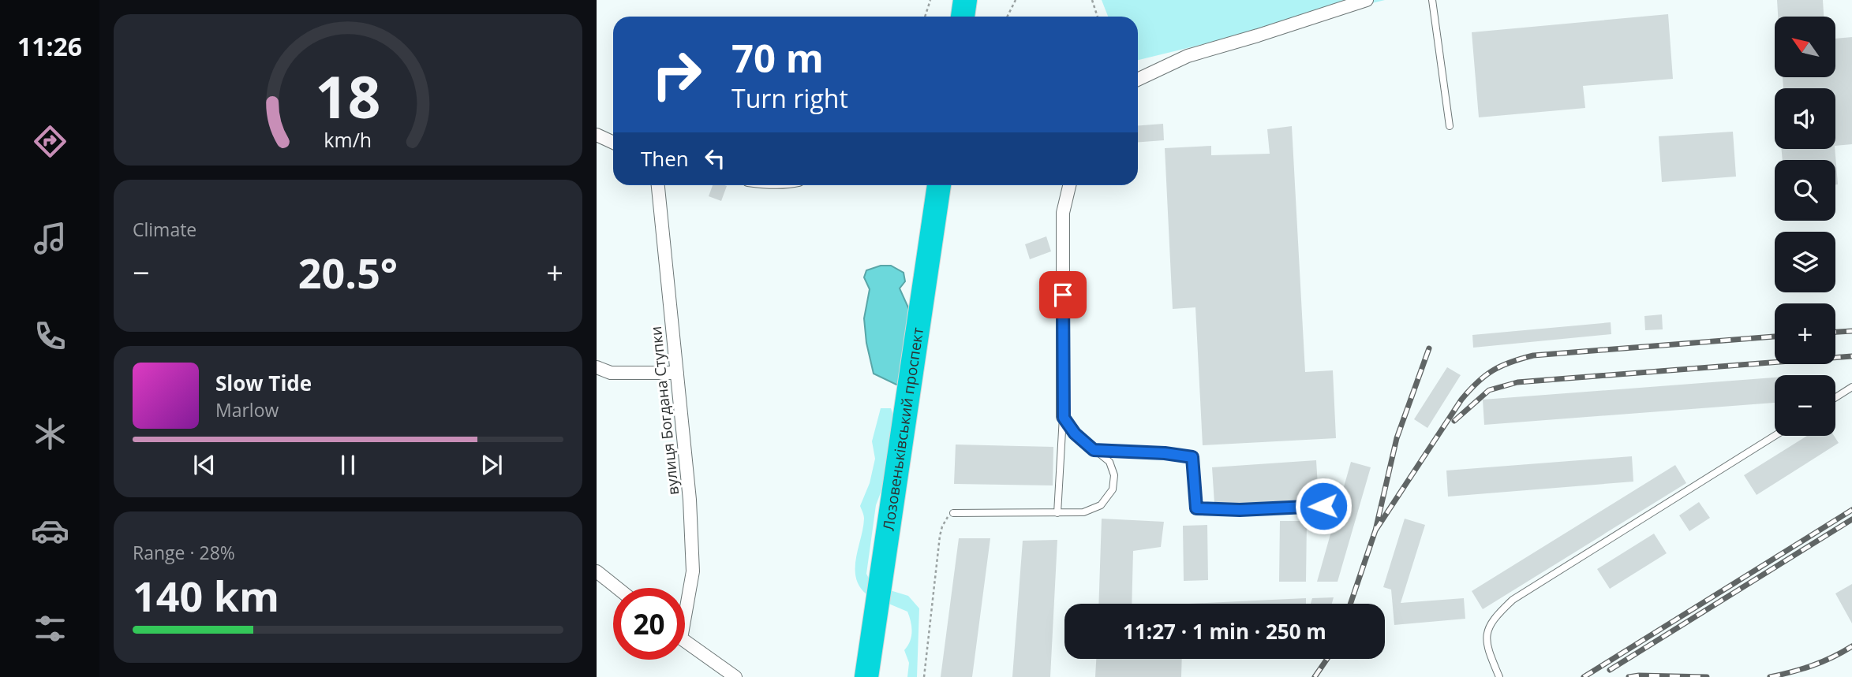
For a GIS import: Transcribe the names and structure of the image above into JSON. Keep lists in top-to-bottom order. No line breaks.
{"streets":{"highway":["Лозовеньківський проспект"],"street":["вулиця Богдана Ступки"]},"north":"top left","page":{"tabs":"11:26","map_buttons":["+","−"],"turn":["70 m","Turn right"],"then":"Then","tile":["Climate",["Range · 28%","140 km"]],"heat":["−","20.5°","+"],"song":["Slow Tide","Marlow"],"limit":"20","trip":"11:27 · 1 min · 250 m","gauge":["18","km/h"]}}
